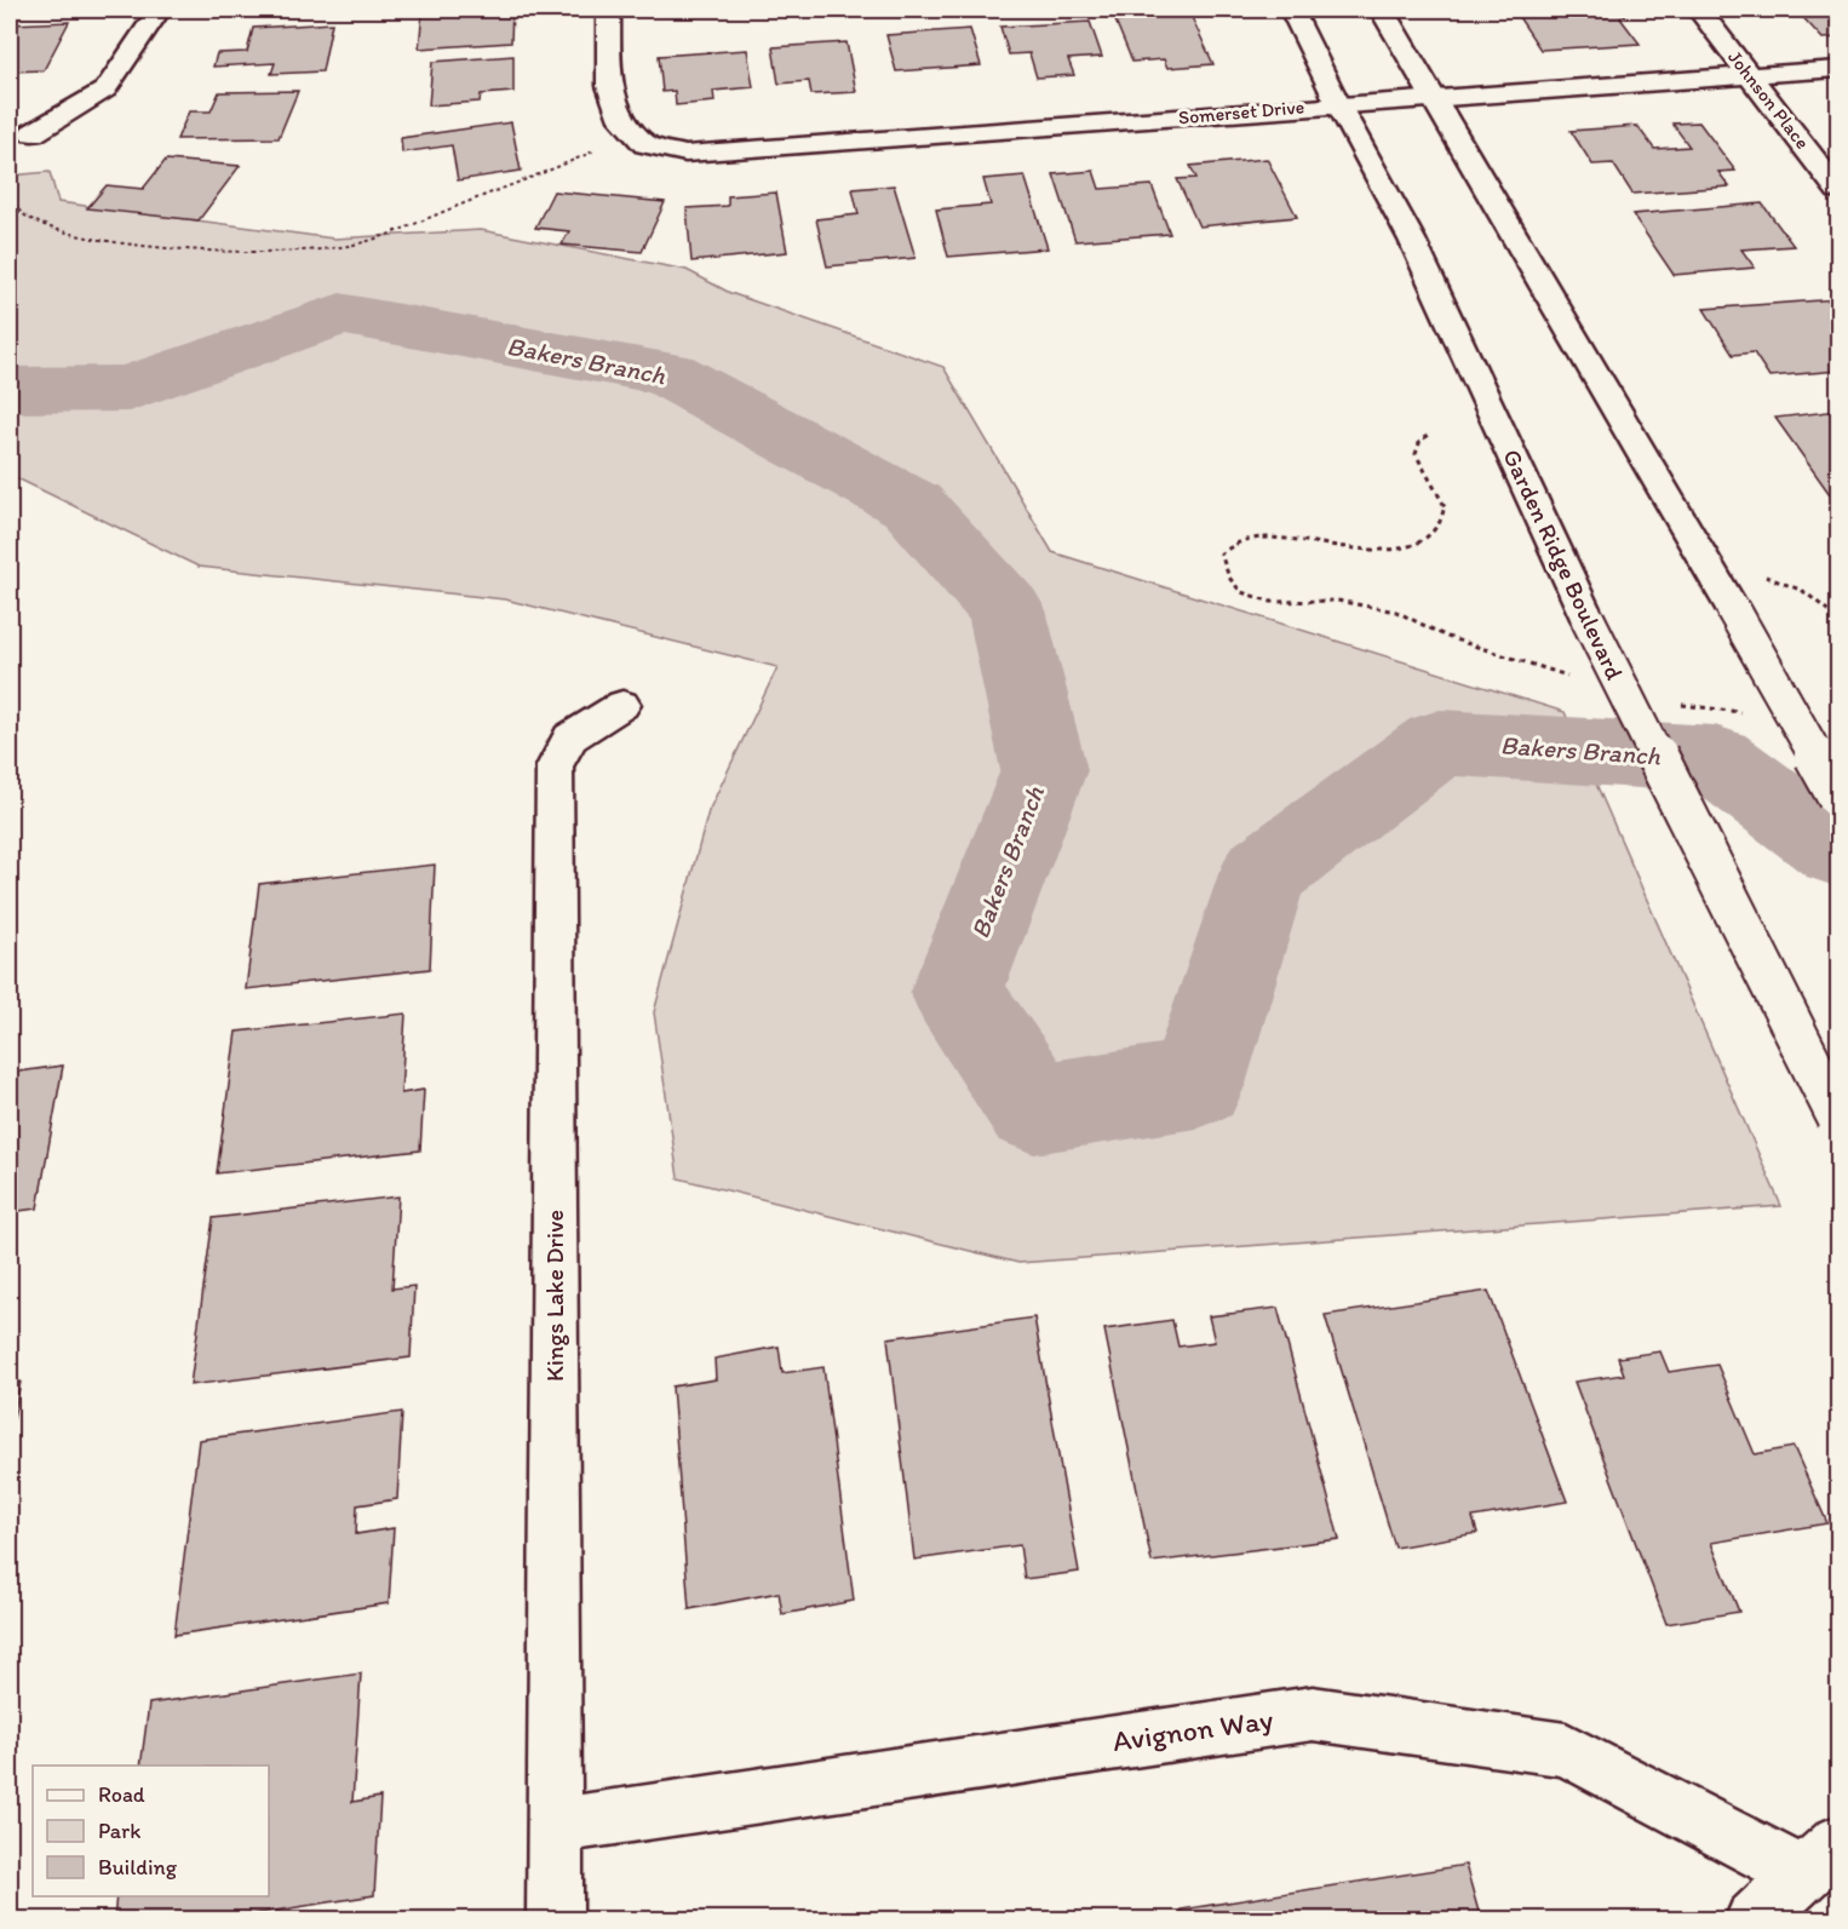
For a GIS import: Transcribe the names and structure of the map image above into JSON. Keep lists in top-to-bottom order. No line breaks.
{"streets":{"street":["Johnson Place","Somerset Drive","Garden Ridge Boulevard","Kings Lake Drive","Avignon Way"]},"crossings":[["Johnson Place","Somerset Drive"],["Somerset Drive","Garden Ridge Boulevard"],["Kings Lake Drive","Avignon Way"]],"water":["Bakers Branch"],"legend":["Road","Park","Building"]}
